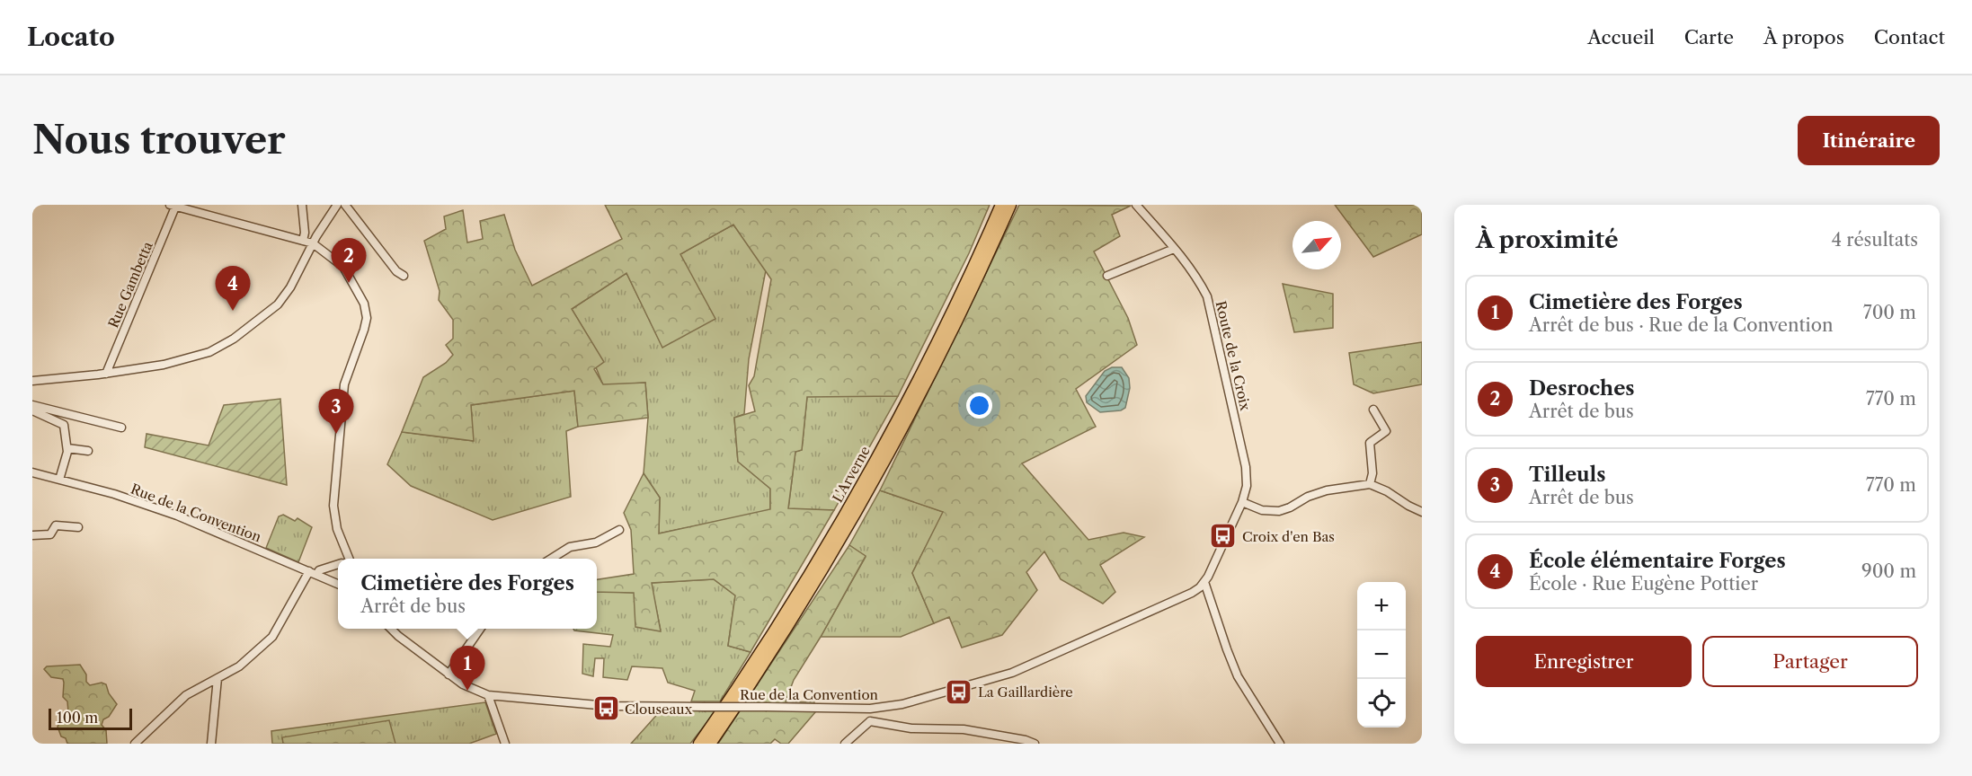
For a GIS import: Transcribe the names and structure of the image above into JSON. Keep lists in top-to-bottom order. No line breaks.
{"streets":{"highway":["L'Arverne"],"street":["Rue Gambetta","Route de la Croix","Rue de la Convention"]},"places":{"bus stop":["Croix d'en Bas","La Gaillardière","Clouseaux"]},"scale_bar":"100 m","north":"top right","page":{"header":"Locato","nav":["Accueil","Carte","À propos","Contact"],"buttons":["Itinéraire",["Enregistrer","Partager"]],"title":"Nous trouver","heading":["À proximité","4 résultats"],"pins":["2","4","3","1"],"list":[{"mark":"1","name":"Cimetière des Forges","note":"Arrêt de bus · Rue de la Convention","value":"700 m"},{"mark":"2","name":"Desroches","note":"Arrêt de bus","value":"770 m"},{"mark":"3","name":"Tilleuls","note":"Arrêt de bus","value":"770 m"},{"mark":"4","name":"École élémentaire Forges","note":"École · Rue Eugène Pottier","value":"900 m"}],"popup":["Cimetière des Forges","Arrêt de bus"],"map_buttons":["+","−"],"scale":"100 m"}}
